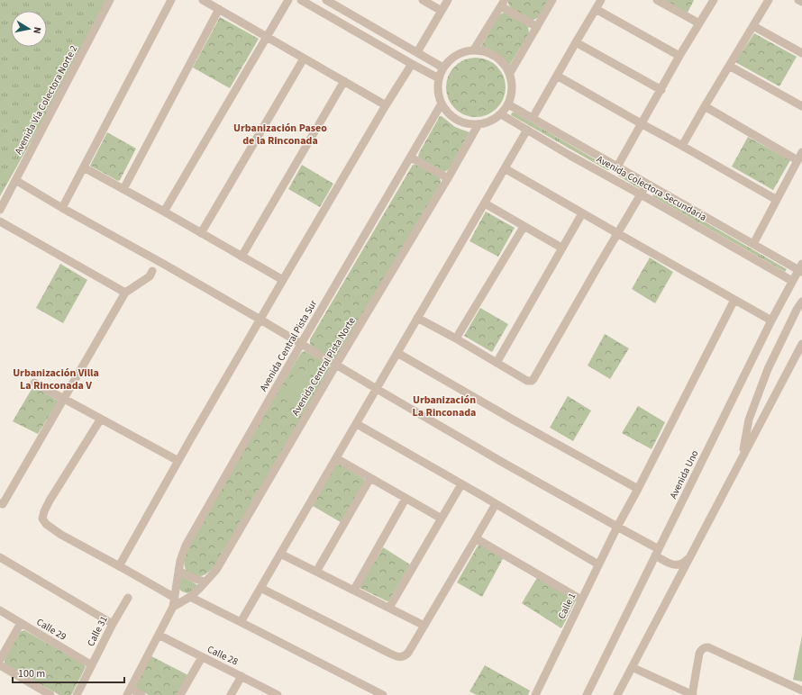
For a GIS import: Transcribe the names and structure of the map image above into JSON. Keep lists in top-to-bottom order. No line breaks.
{"streets":{"street":["Avenida Vía Colectora Norte 2","Avenida Colectora Secundaria","Avenida Central Pista Sur","Avenida Central Pista Norte","Avenida Uno","Calle 1","Calle 29","Calle 31","Calle 28"]},"crossings":[["Avenida Colectora Secundaria","Avenida Central Pista Sur"],["Avenida Colectora Secundaria","Avenida Central Pista Norte"],["Avenida Colectora Secundaria","Avenida Uno"],["Avenida Central Pista Sur","Avenida Central Pista Norte"],["Avenida Central Pista Sur","Calle 28"],["Calle 29","Calle 31"]],"districts":["Urbanización Paseo de la Rinconada","Urbanización Villa La Rinconada V","Urbanización La Rinconada"],"scale_bar":"100 m","north":"right"}
